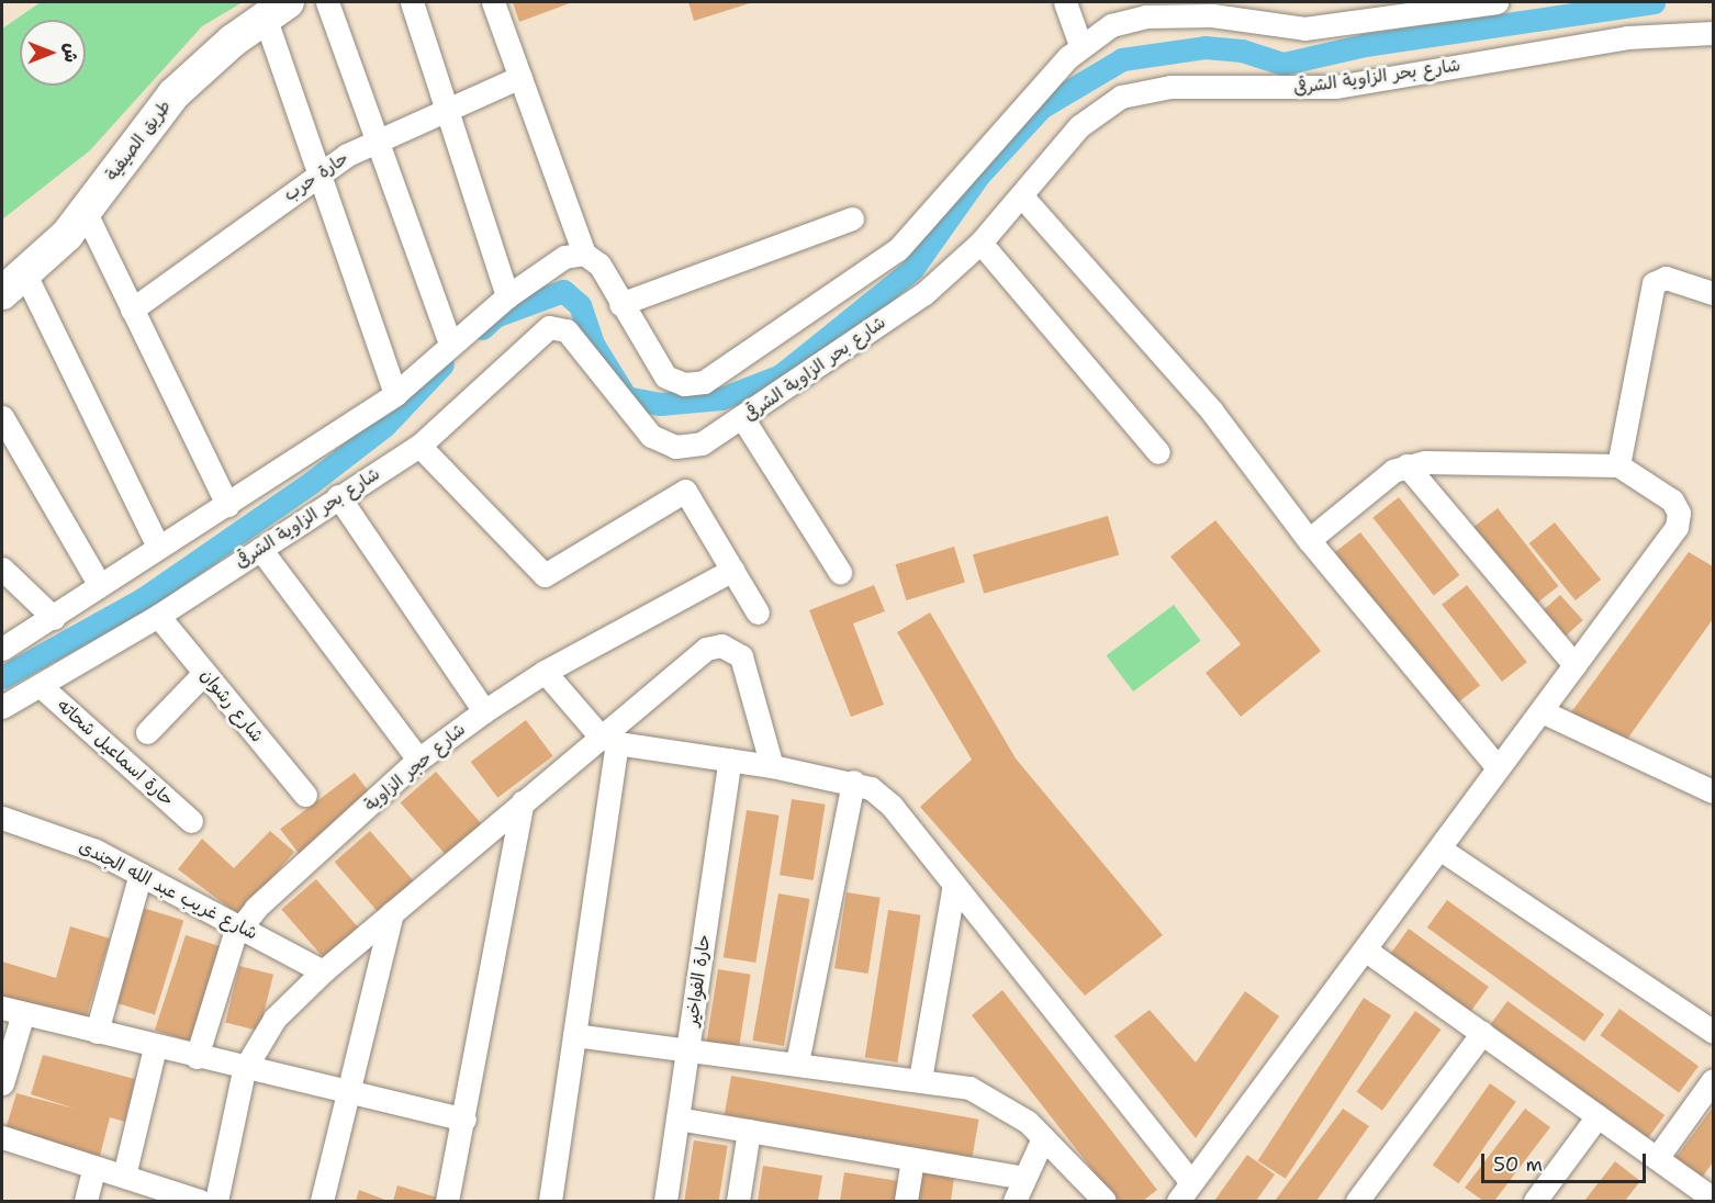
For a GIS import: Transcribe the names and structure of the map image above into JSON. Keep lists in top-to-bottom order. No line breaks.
{"streets":{"street":["شارع بحر الزاوية الشرقى","طريق الصيفية","حارة حرب","شارع رشوان","حارة اسماعيل شحاته","شارع حجر الزاوية","شارع غريب عبد الله الجندى","حارة الفواخير"]},"crossings":[["شارع بحر الزاوية الشرقى","شارع رشوان"],["شارع بحر الزاوية الشرقى","حارة اسماعيل شحاته"],["شارع حجر الزاوية","شارع غريب عبد الله الجندى"]],"scale_bar":"50 m","north":"right"}
